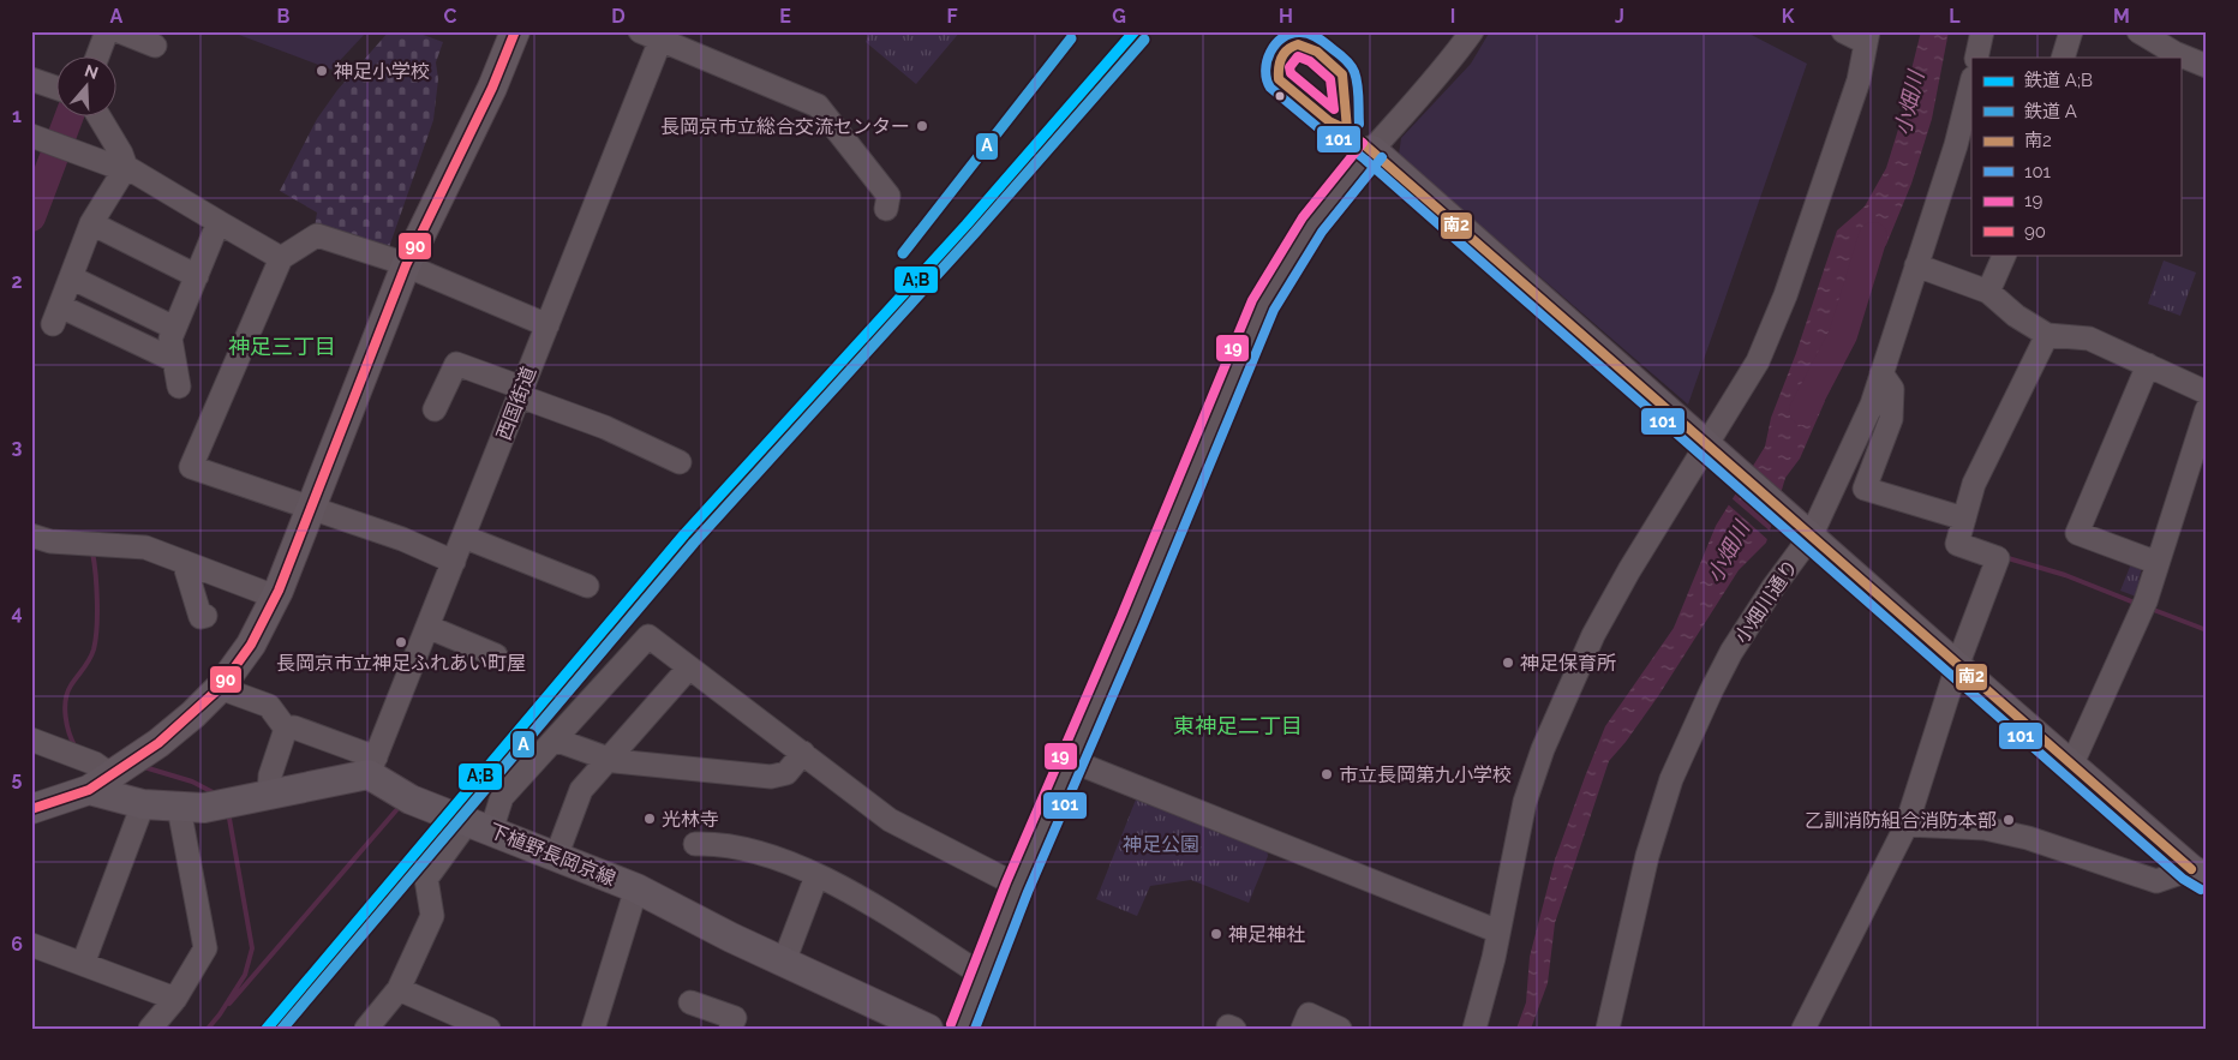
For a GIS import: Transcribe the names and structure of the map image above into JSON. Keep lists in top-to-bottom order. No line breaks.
{"streets":{"main road":["下植野長岡京線"],"street":["西国街道","小畑川通り"]},"crossings":[["西国街道","下植野長岡京線"]],"districts":["神足三丁目","東神足二丁目"],"water":["小畑川"],"parks":["神足公園"],"places":["神足小学校","長岡京市立総合交流センター","長岡京市立神足ふれあい町屋","神足保育所","市立長岡第九小学校","光林寺","乙訓消防組合消防本部","神足神社"],"lines":["rail line A;B","transit line 90","transit line 101","rail line A","transit line 南2","transit line 19"],"legend":["鉄道 A;B","鉄道 A","南2","101","19","90"],"north":"top","grid":{"columns":["A","B","C","D","E","F","G","H","I","J","K","L","M"],"rows":["1","2","3","4","5","6"]}}
